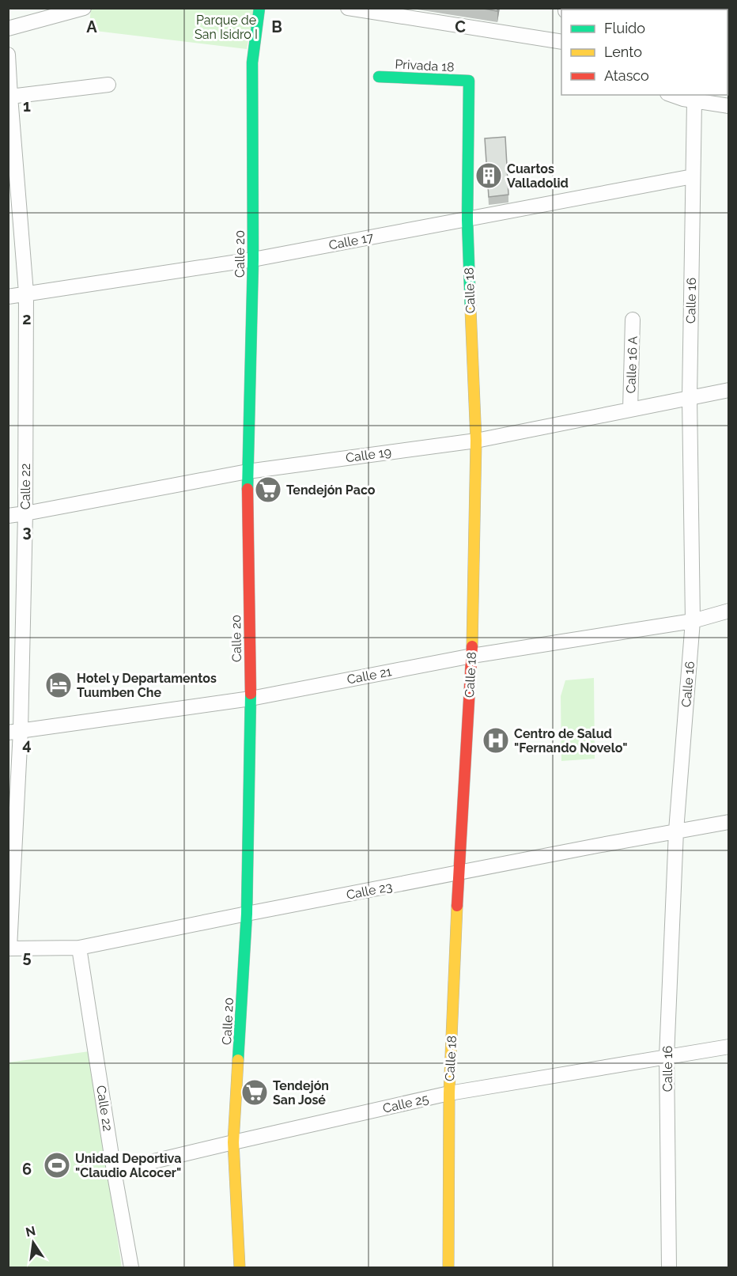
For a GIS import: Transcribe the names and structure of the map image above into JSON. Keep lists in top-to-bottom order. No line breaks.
{"streets":{"street":["Privada 18","Calle 17","Calle 20","Calle 18","Calle 16","Calle 16 A","Calle 19","Calle 22","Calle 21","Calle 23","Calle 25"]},"crossings":[["Privada 18","Calle 18"],["Calle 17","Calle 20"],["Calle 17","Calle 18"],["Calle 17","Calle 16"],["Calle 17","Calle 22"],["Calle 20","Calle 19"],["Calle 20","Calle 21"],["Calle 20","Calle 23"],["Calle 20","Calle 25"],["Calle 18","Calle 19"],["Calle 18","Calle 21"],["Calle 18","Calle 23"],["Calle 18","Calle 25"],["Calle 16","Calle 19"],["Calle 16","Calle 21"],["Calle 16","Calle 23"],["Calle 16","Calle 25"],["Calle 16 A","Calle 19"],["Calle 19","Calle 22"],["Calle 22","Calle 21"],["Calle 22","Calle 23"],["Calle 22","Calle 25"]],"parks":["Parque de San Isidro I"],"places":{"building":["Cuartos Valladolid"],"supermarket":["Tendejón Paco","Tendejón San José"],"hotel":["Hotel y Departamentos Tuumben Che"],"hospital":["Centro de Salud \"Fernando Novelo\""],"sports":["Unidad Deportiva \"Claudio Alcocer\""]},"legend":["Fluido","Lento","Atasco"],"north":"top","grid":{"columns":["A","B","C"],"rows":["1","2","3","4","5","6"]}}
